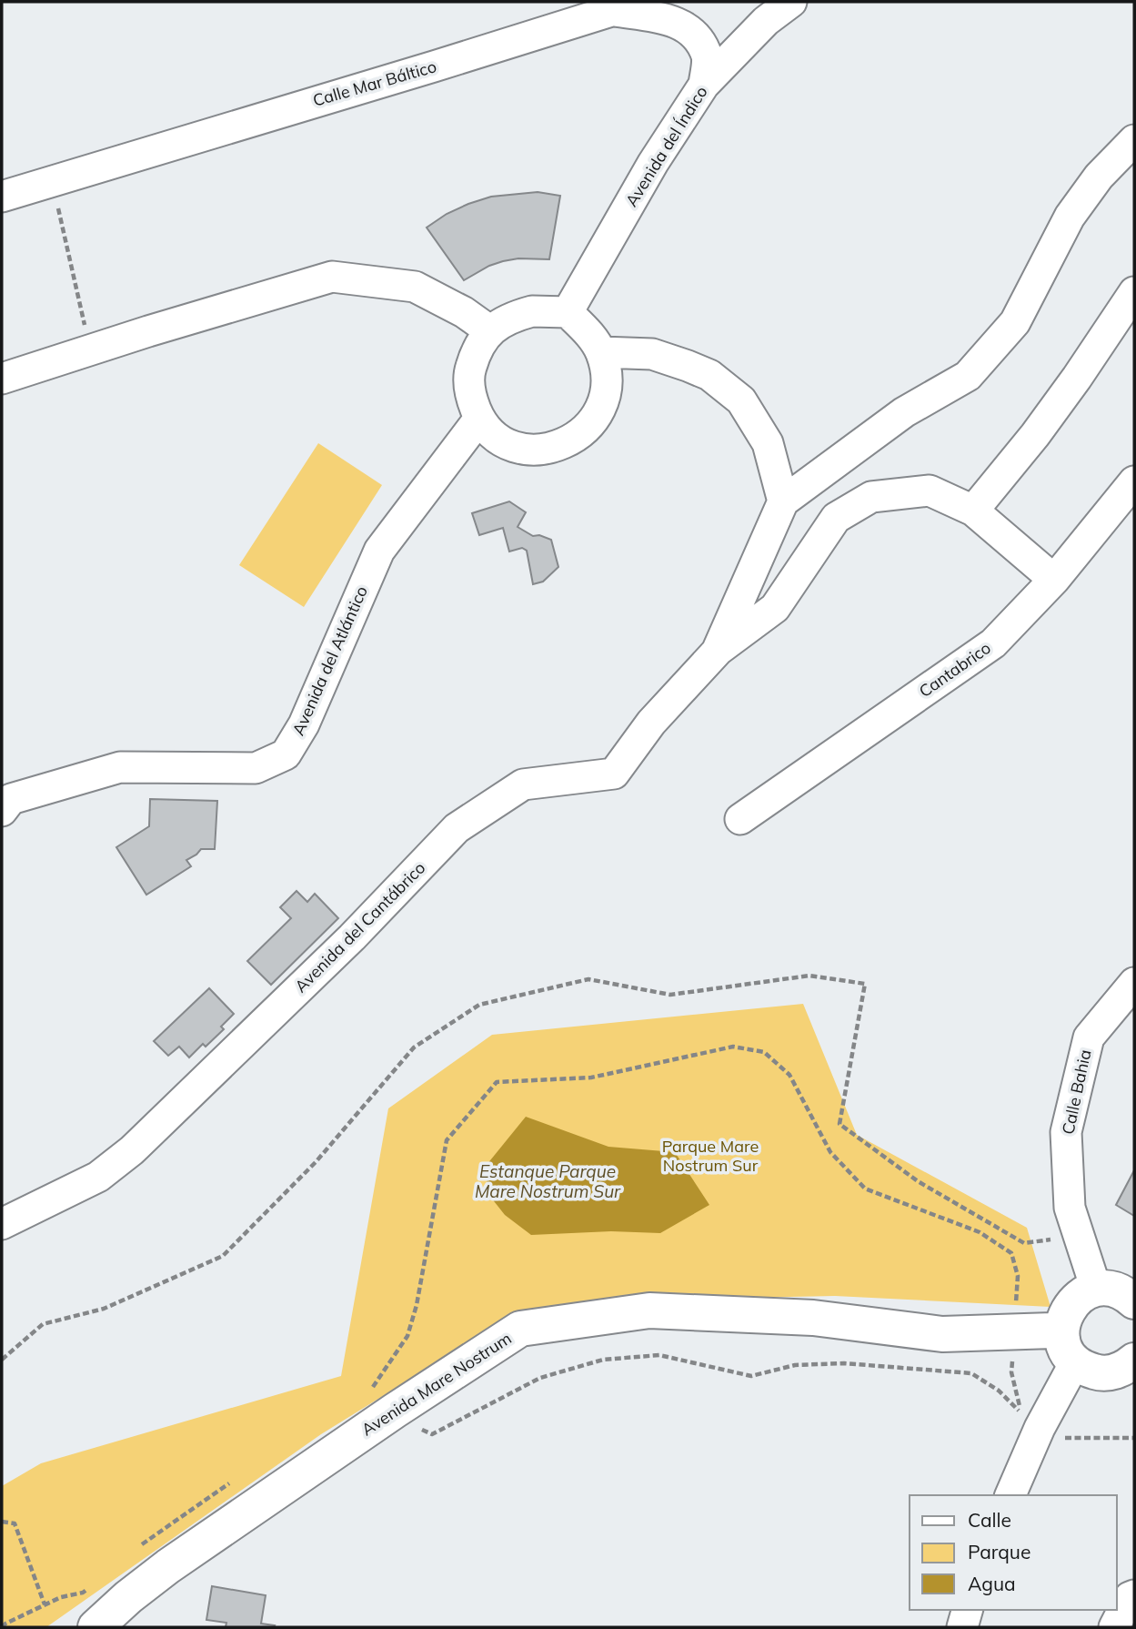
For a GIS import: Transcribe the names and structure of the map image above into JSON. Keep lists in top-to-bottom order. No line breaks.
{"streets":{"street":["Calle Mar Báltico","Avenida del Índico","Avenida del Atlántico","Cantabrico","Avenida del Cantábrico","Calle Bahia","Avenida Mare Nostrum"]},"crossings":[["Calle Mar Báltico","Avenida del Índico"],["Avenida del Índico","Avenida del Atlántico"],["Cantabrico","Avenida del Cantábrico"]],"water":["Estanque Parque Mare Nostrum Sur"],"parks":["Parque Mare Nostrum Sur"],"legend":["Calle","Parque","Agua"]}
